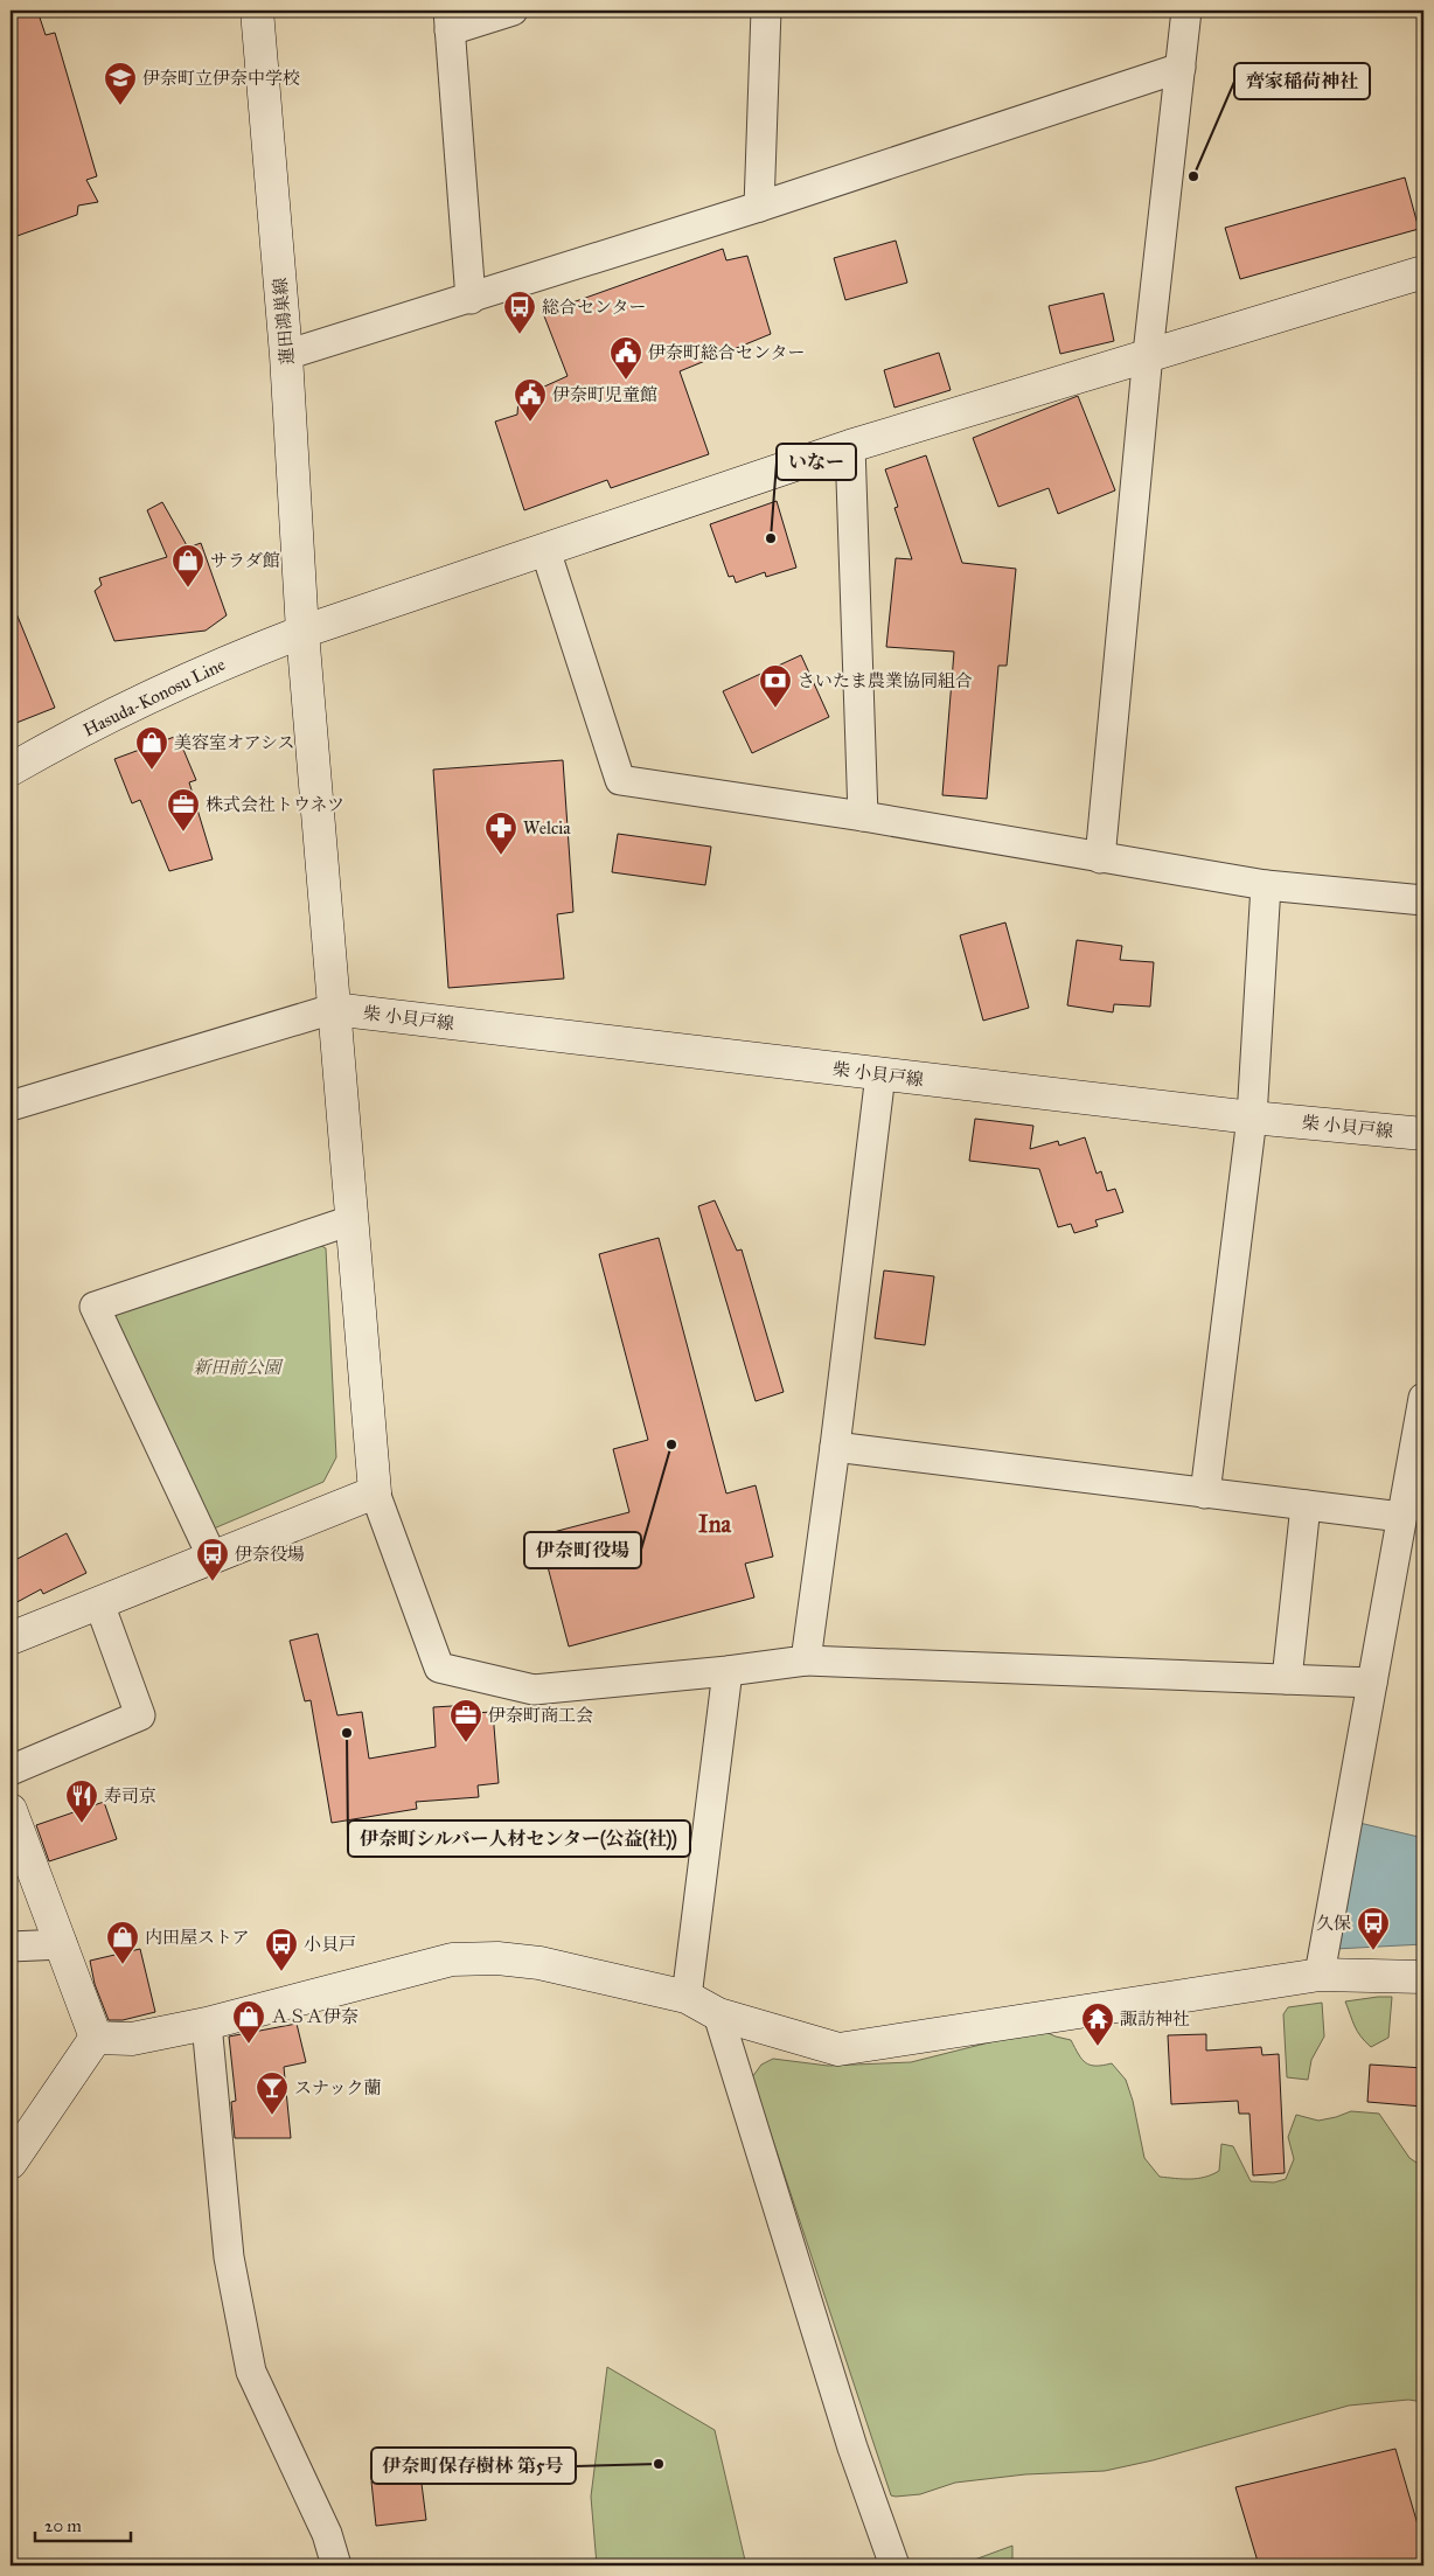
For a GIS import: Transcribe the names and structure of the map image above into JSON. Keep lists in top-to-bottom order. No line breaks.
{"streets":{"street":["蓮田鴻巣線","Hasuda-Konosu Line","柴 小貝戸線"]},"crossings":[["蓮田鴻巣線","Hasuda-Konosu Line"],["蓮田鴻巣線","柴 小貝戸線"]],"districts":["Ina"],"parks":["新田前公園"],"places":{"school or university":["伊奈町立伊奈中学校"],"other":["齊家稲荷神社","いなー","伊奈町役場","伊奈町シルバー人材センター(公益(社))","伊奈町保存樹林 第5号"],"bus stop":["総合センター","伊奈役場","久保","小貝戸"],"public building":["伊奈町総合センター","伊奈町児童館"],"shop":["サラダ館","美容室オアシス","内田屋ストア","ＡＳＡ伊奈"],"bank":["さいたま農業協同組合"],"office":["株式会社トウネツ","伊奈町商工会"],"pharmacy":["Welcia"],"restaurant":["寿司京"],"temple":["諏訪神社"],"bar":["スナック蘭"]},"scale_bar":"20 m"}
